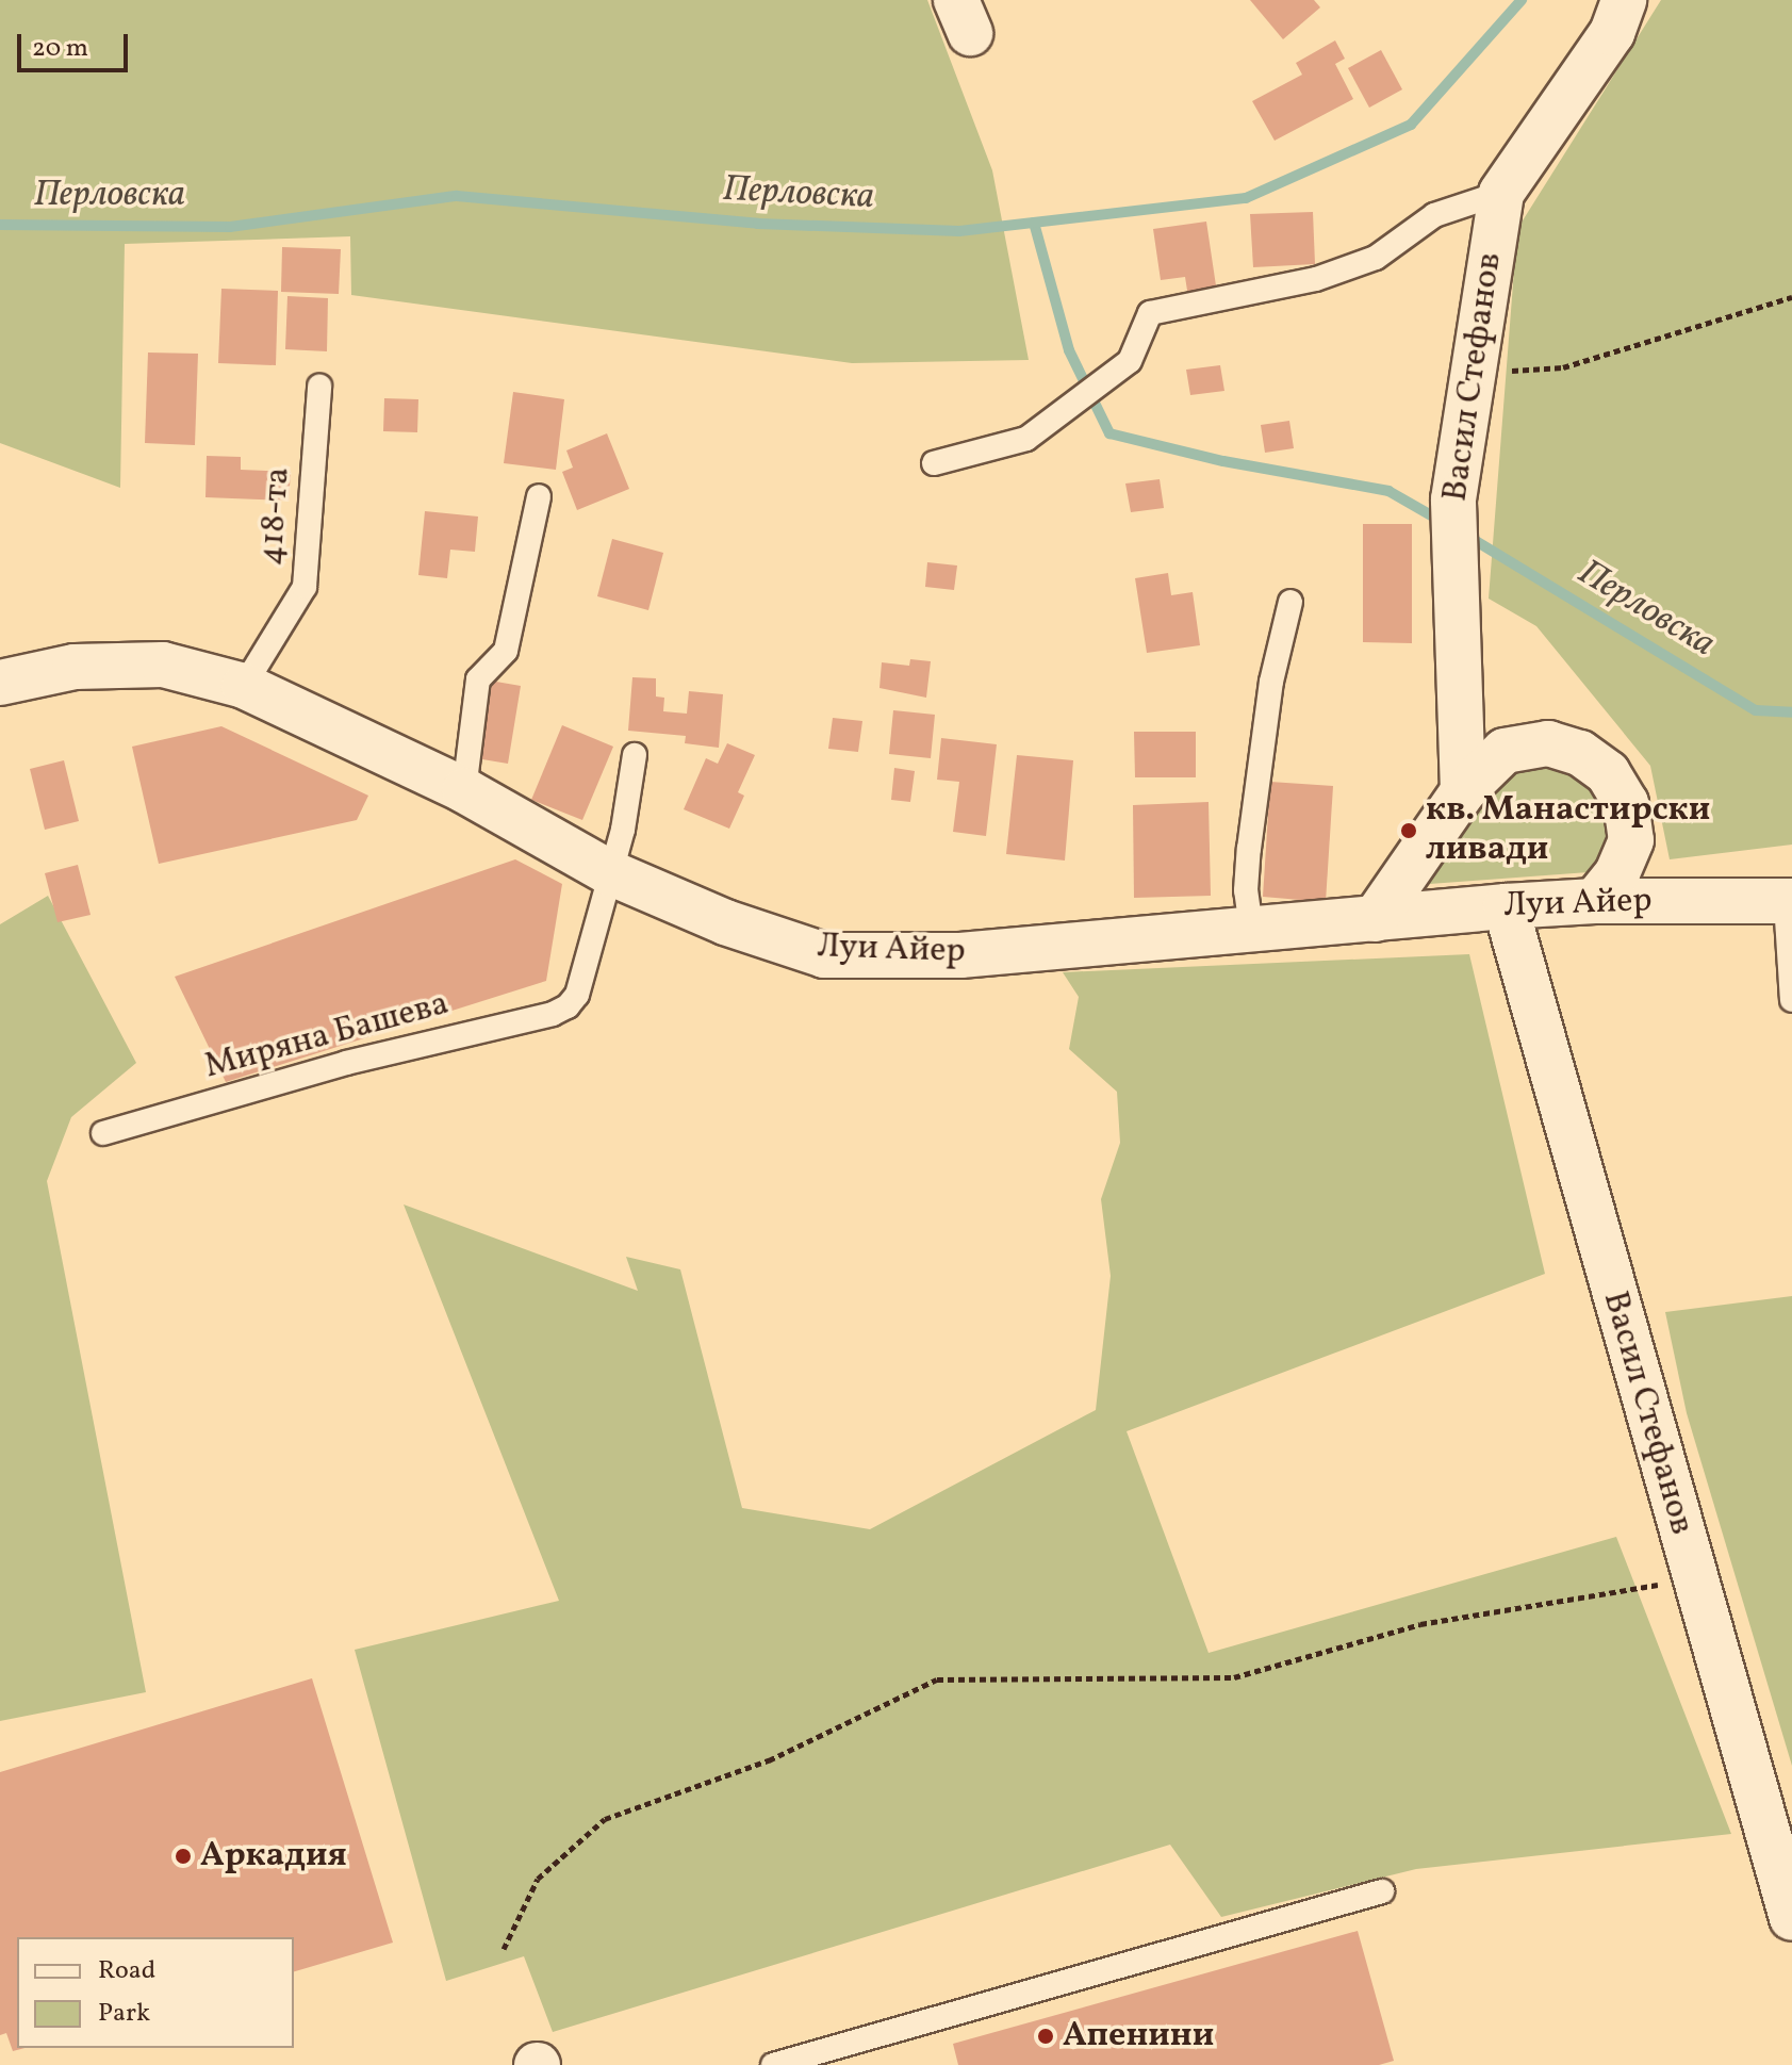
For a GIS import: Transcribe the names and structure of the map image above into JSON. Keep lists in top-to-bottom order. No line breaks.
{"streets":{"street":["Васил Стефанов","Луи Айер"],"lane":["418-та","Миряна Башева"]},"crossings":[["Васил Стефанов","Луи Айер"],["418-та","Луи Айер"],["Луи Айер","Миряна Башева"]],"water":["Перловска"],"places":["кв. Манастирски ливади","Аркадия","Апенини"],"legend":["Road","Park"],"scale_bar":"20 m"}
